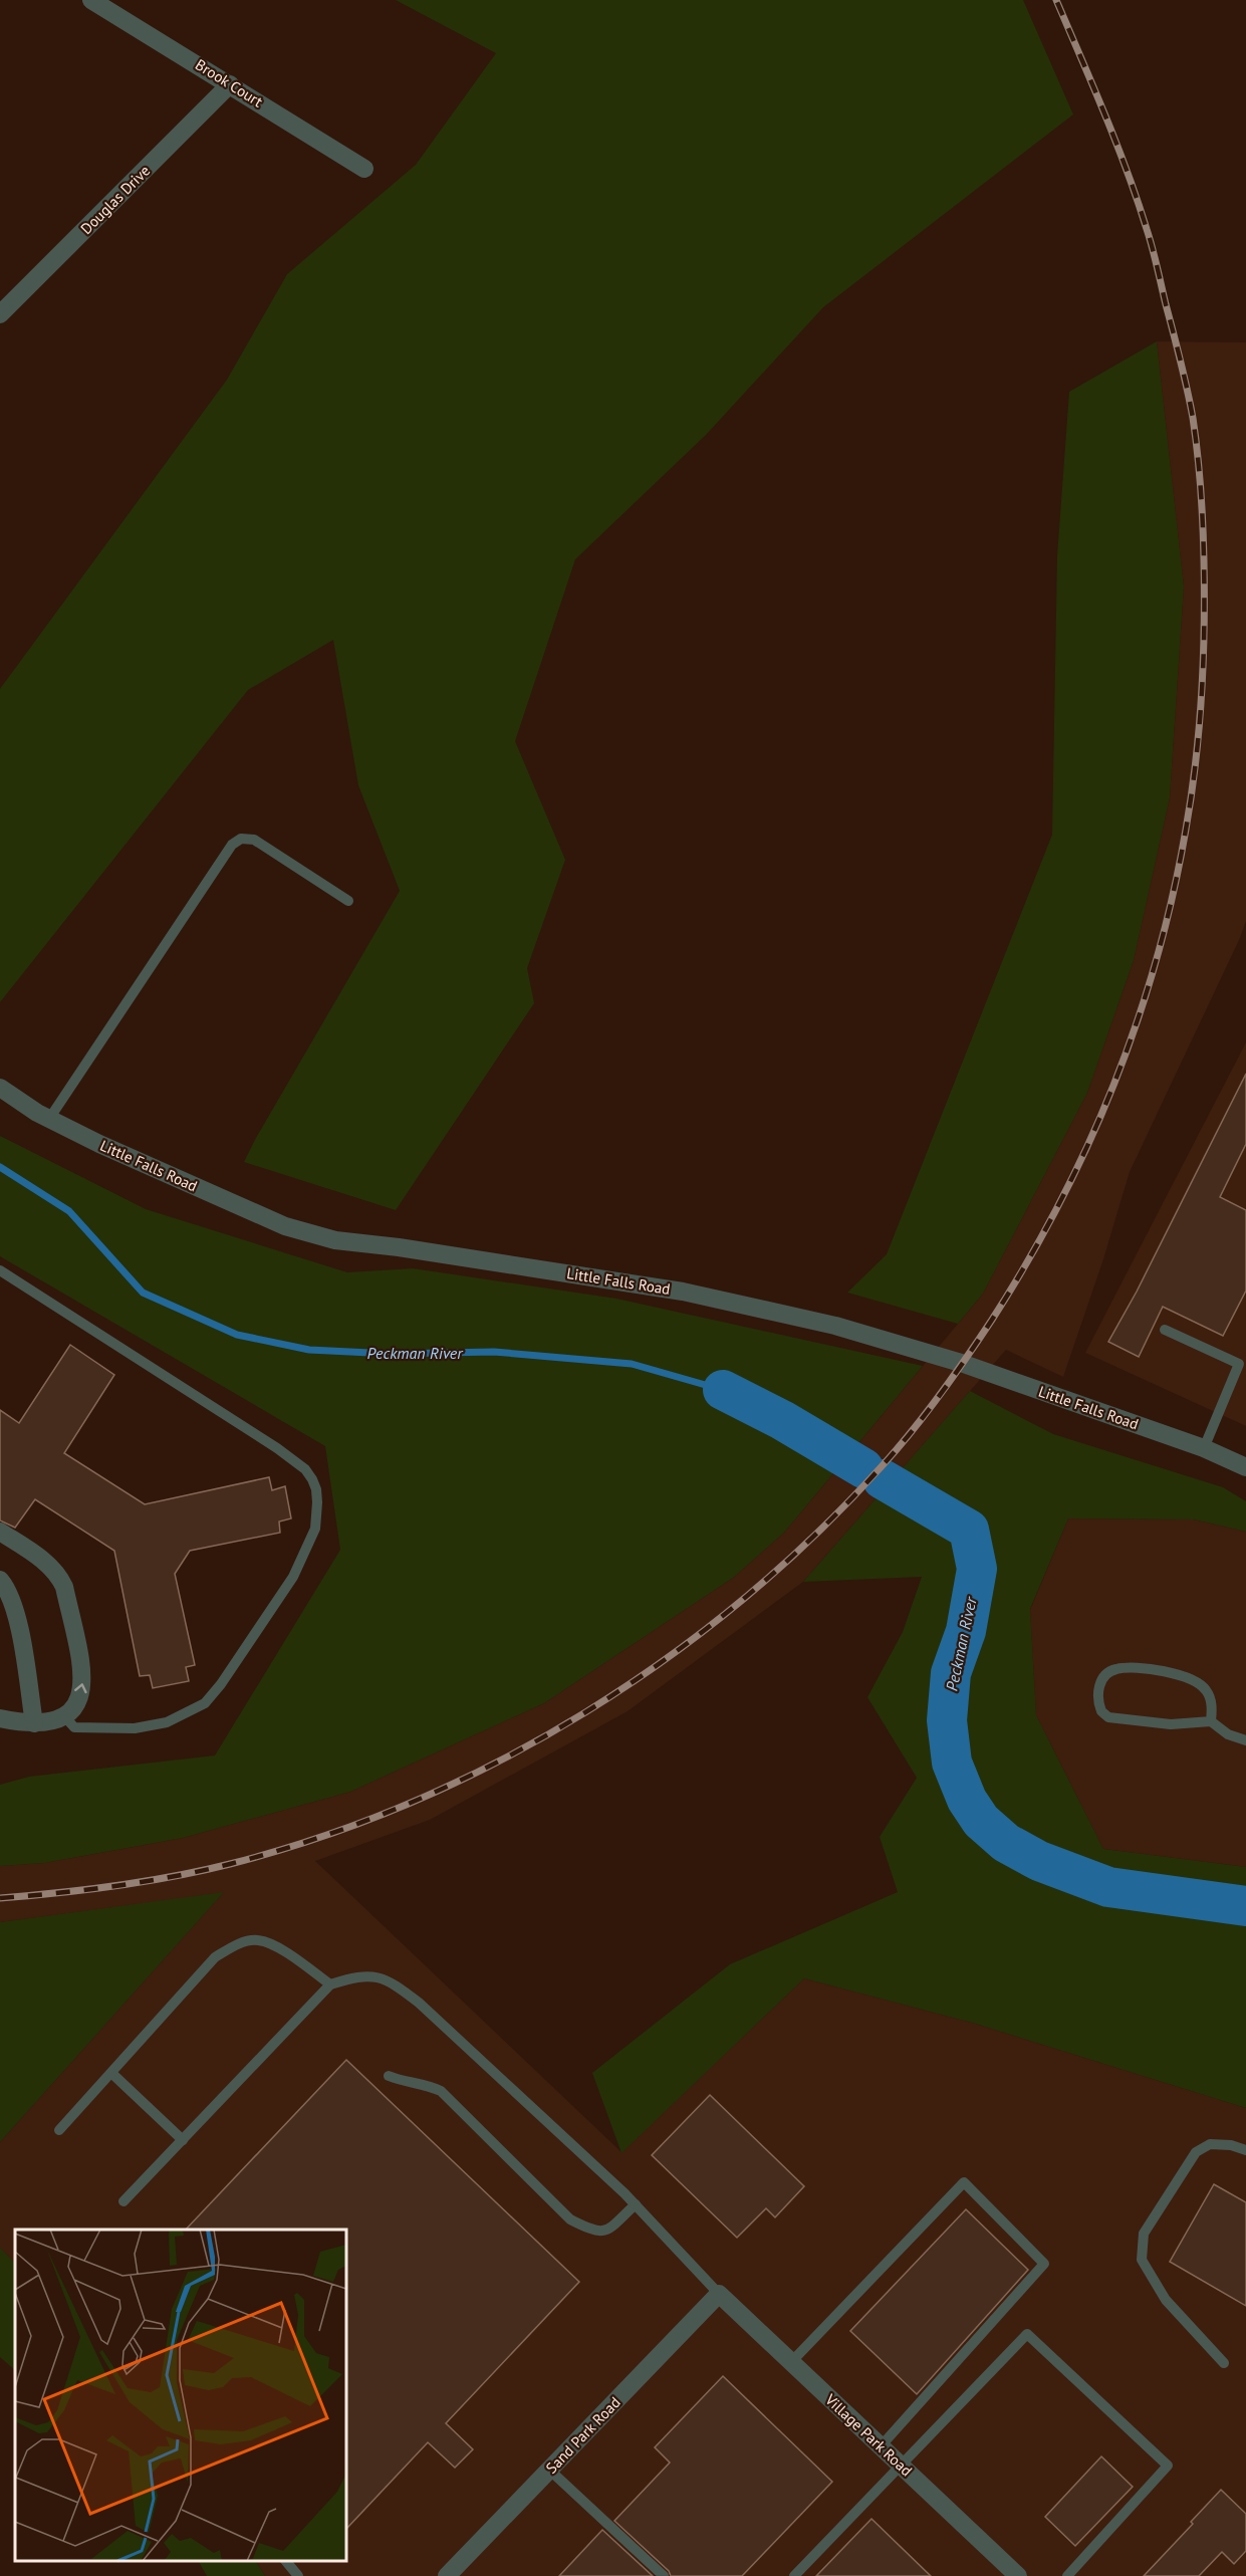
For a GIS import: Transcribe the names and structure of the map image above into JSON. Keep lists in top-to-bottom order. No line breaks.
{"streets":{"street":["Brook Court","Douglas Drive","Little Falls Road","Sand Park Road","Village Park Road"]},"crossings":[["Brook Court","Douglas Drive"],["Sand Park Road","Village Park Road"]],"water":["Peckman River"]}
